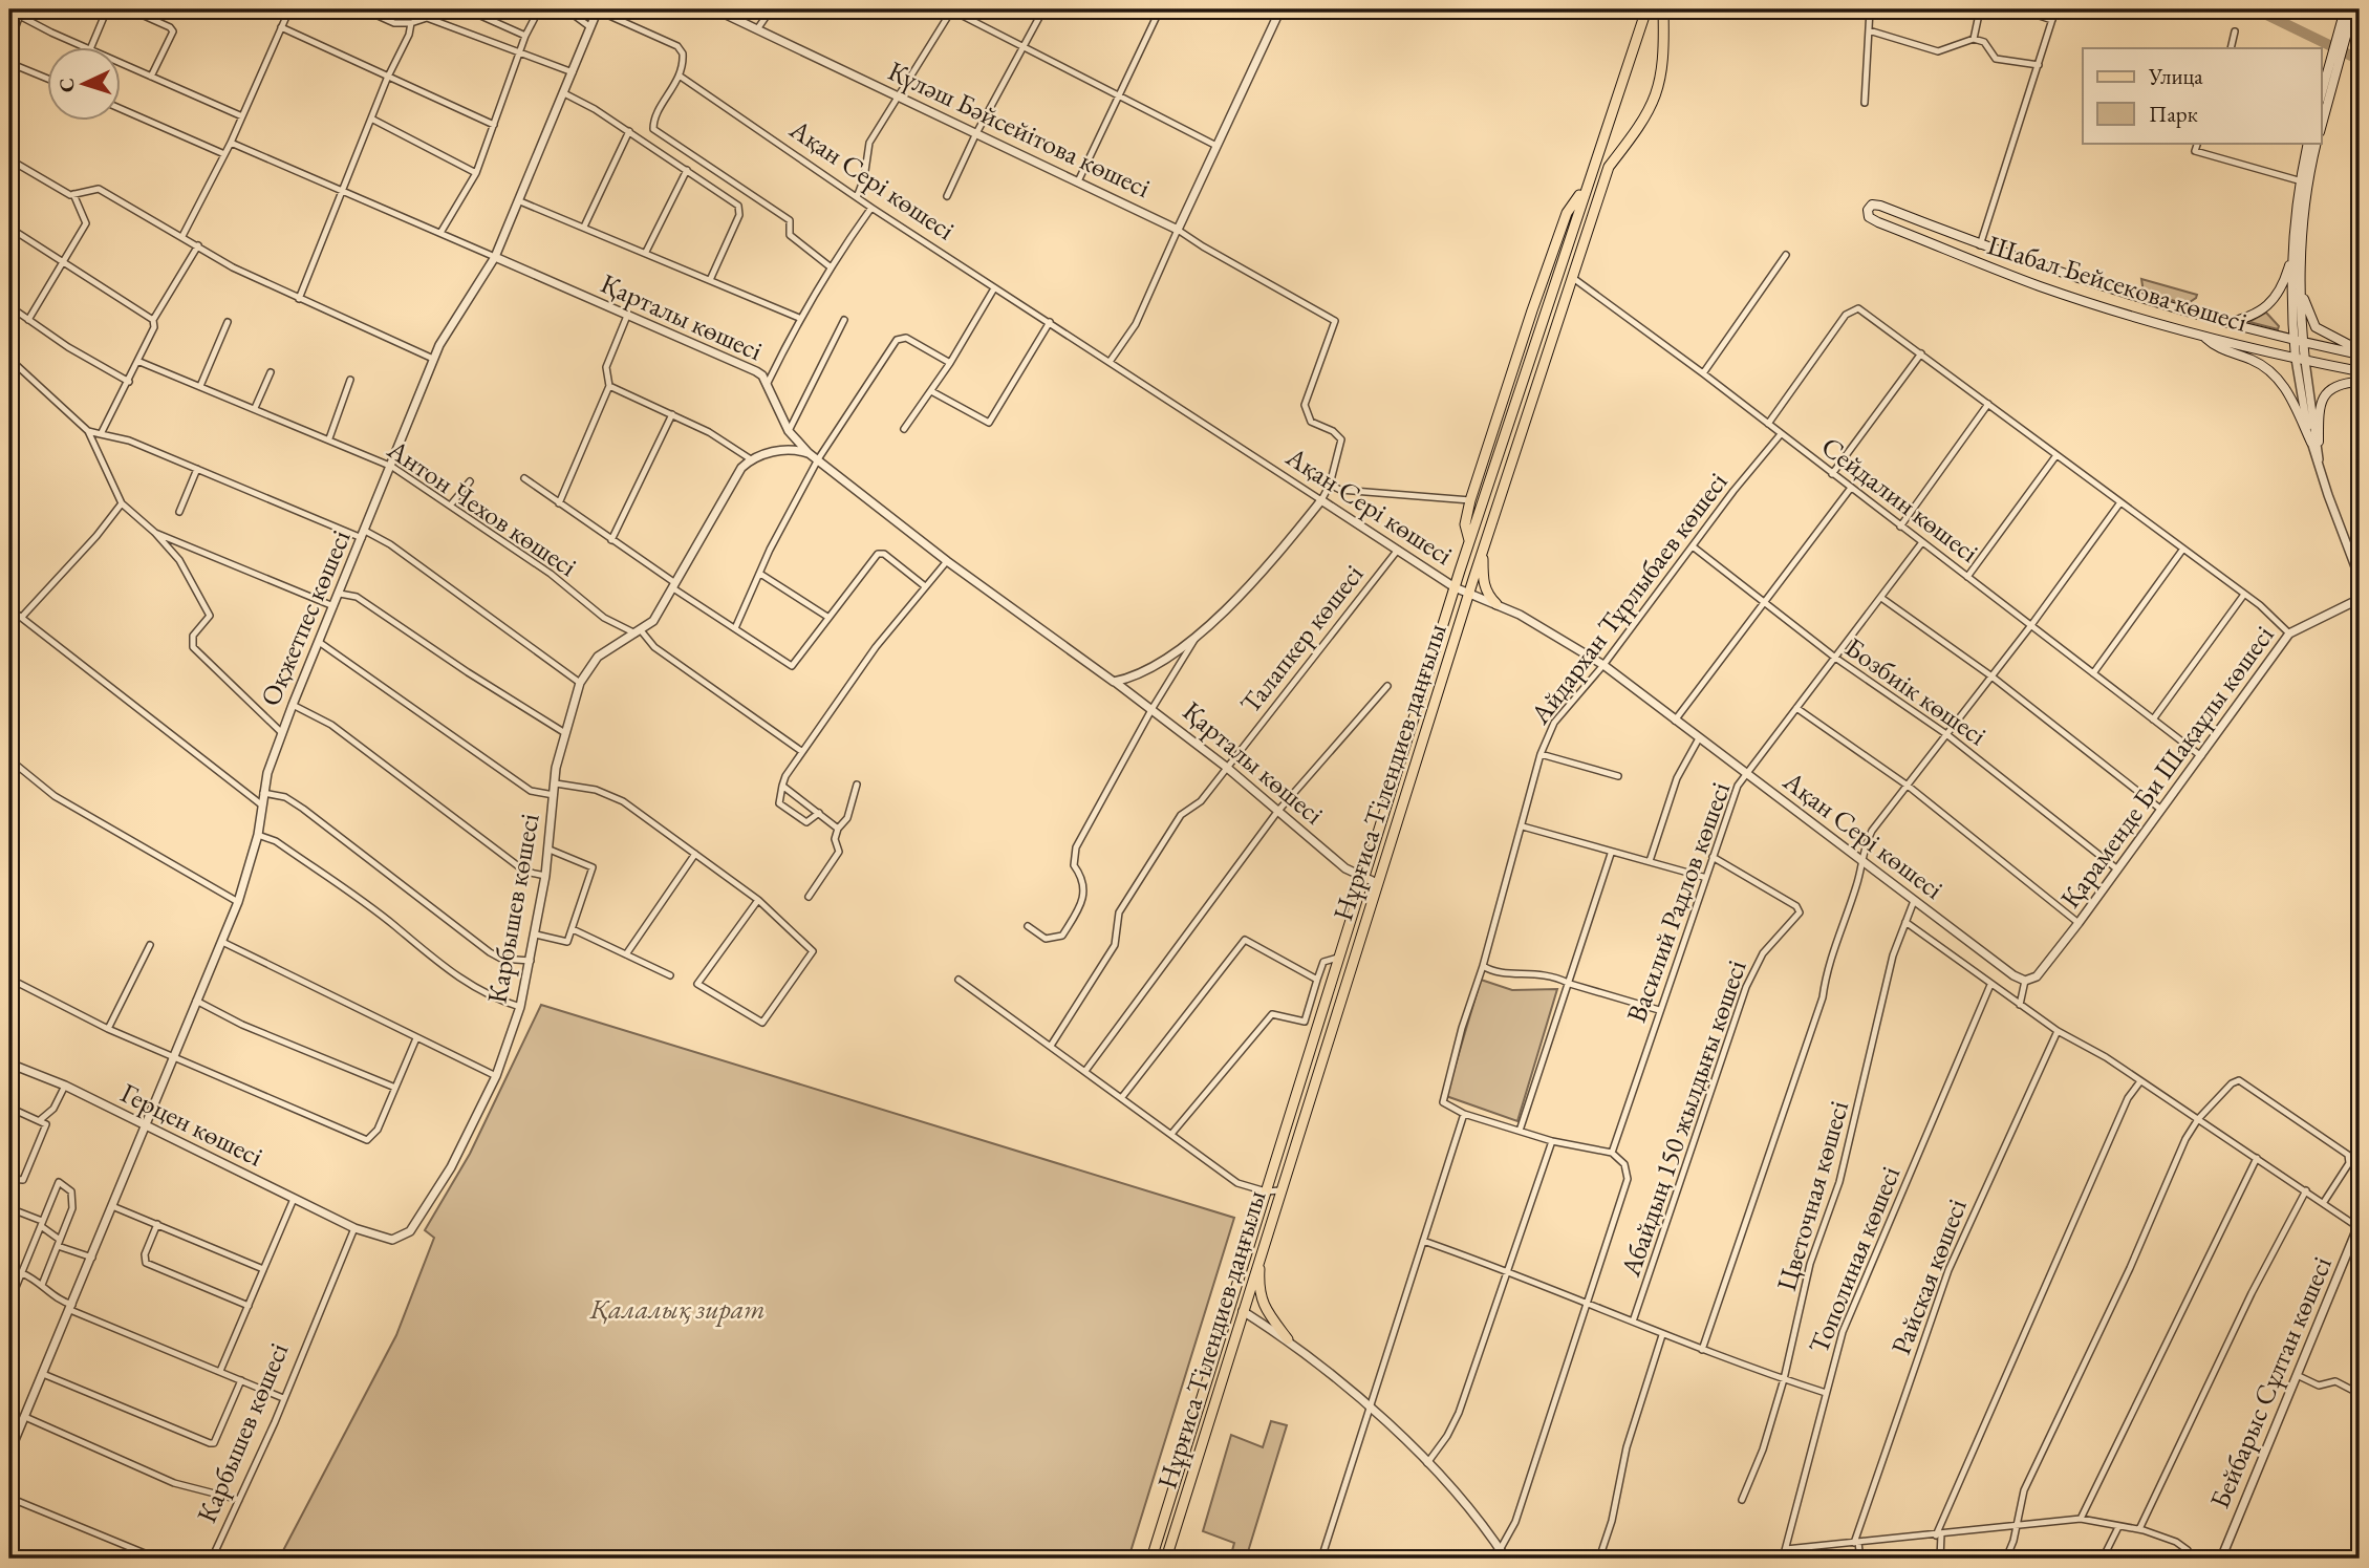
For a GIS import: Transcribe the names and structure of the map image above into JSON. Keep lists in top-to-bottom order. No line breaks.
{"streets":{"main road":["Шабал Бейсекова көшесі","Нұрғиса Тілендиев даңғылы"],"street":["Күләш Бәйсейітова көшесі","Ақан Сері көшесі","Қарталы көшесі","Сейдалин көшесі","Антон Чехов көшесі","Айдархан Тұрлыбаев көшесі","Оқжетпес көшесі","Талапкер көшесі","Бозбиік көшесі","Қараменде Би Шақаұлы көшесі","Василий Радлов көшесі","Карбышев көшесі","Абайдың 150 жылдығы көшесі","Герцен көшесі","Цветочная көшесі","Тополиная көшесі","Райская көшесі","Бейбарыс Сұлтан көшесі"]},"crossings":[["Ақан Сері көшесі","Айдархан Тұрлыбаев көшесі"],["Ақан Сері көшесі","Талапкер көшесі"],["Ақан Сері көшесі","Қараменде Би Шақаұлы көшесі"],["Ақан Сері көшесі","Нұрғиса Тілендиев даңғылы"],["Ақан Сері көшесі","Василий Радлов көшесі"],["Ақан Сері көшесі","Цветочная көшесі"],["Қарталы көшесі","Оқжетпес көшесі"],["Қарталы көшесі","Талапкер көшесі"],["Қарталы көшесі","Нұрғиса Тілендиев даңғылы"],["Сейдалин көшесі","Айдархан Тұрлыбаев көшесі"],["Сейдалин көшесі","Қараменде Би Шақаұлы көшесі"],["Сейдалин көшесі","Нұрғиса Тілендиев даңғылы"],["Сейдалин көшесі","Василий Радлов көшесі"],["Антон Чехов көшесі","Оқжетпес көшесі"],["Антон Чехов көшесі","Карбышев көшесі"],["Айдархан Тұрлыбаев көшесі","Бозбиік көшесі"],["Оқжетпес көшесі","Герцен көшесі"],["Бозбиік көшесі","Қараменде Би Шақаұлы көшесі"],["Бозбиік көшесі","Василий Радлов көшесі"],["Василий Радлов көшесі","Абайдың 150 жылдығы көшесі"],["Карбышев көшесі","Герцен көшесі"]],"parks":["Қалалық зират"],"legend":["Улица","Парк"],"north":"left"}
